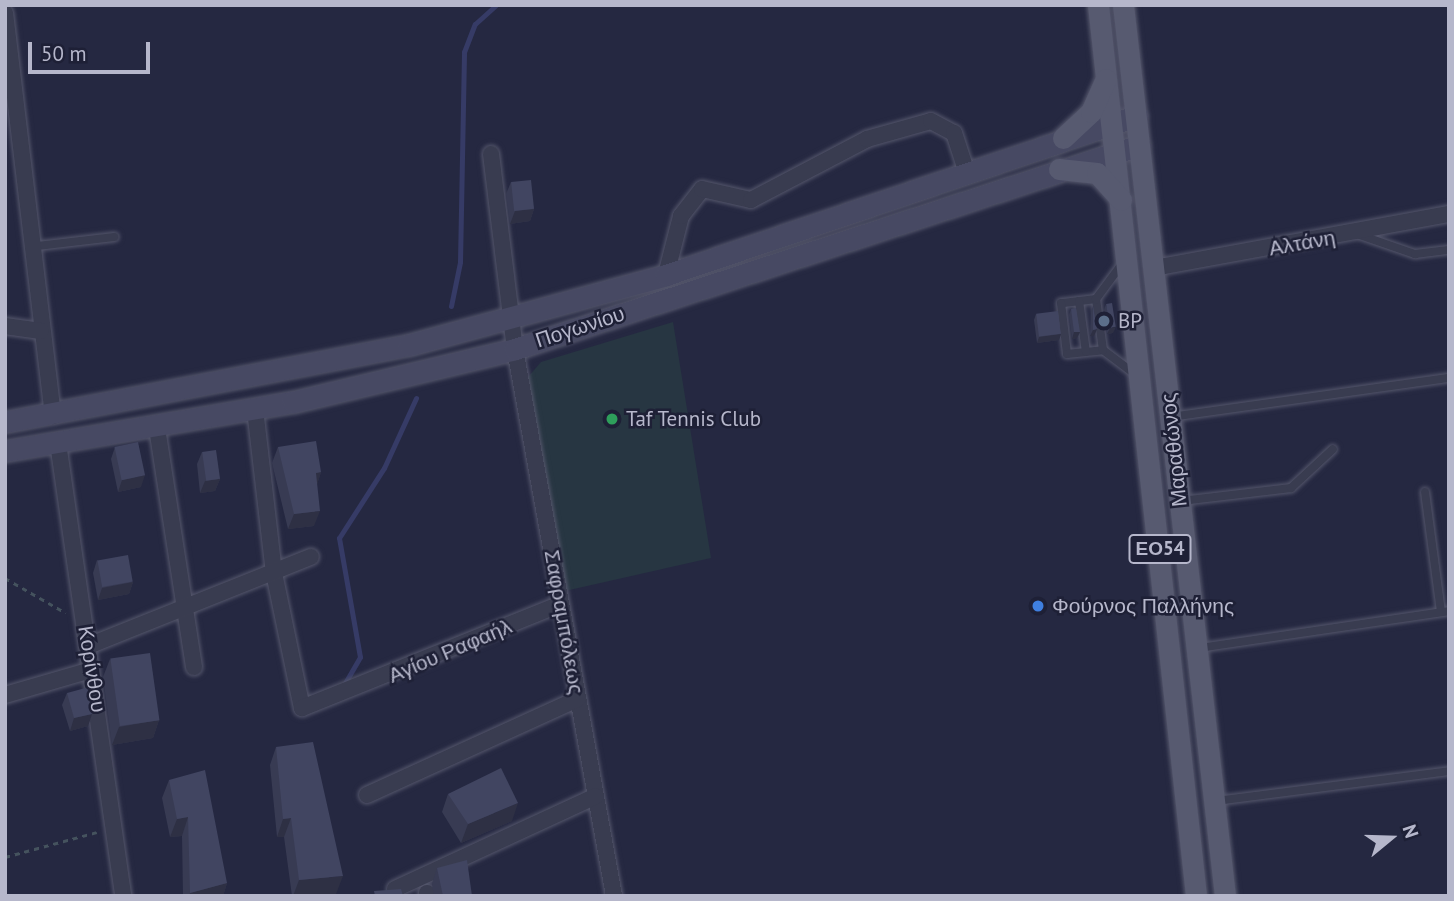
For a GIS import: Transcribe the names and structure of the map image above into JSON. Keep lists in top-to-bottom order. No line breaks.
{"streets":{"main road":["Πογωνίου","Μαραθώνος","ΕΟ54"],"street":["Αλτάνη","Σαφραμπόλεως","Αγίου Ραφαήλ","Κορίνθου"]},"crossings":[["Αλτάνη","Μαραθώνος"],["Πογωνίου","Μαραθώνος"],["Πογωνίου","Σαφραμπόλεως"],["Πογωνίου","Κορίνθου"],["Σαφραμπόλεως","Αγίου Ραφαήλ"]],"places":["BP","Taf Tennis Club","Φούρνος Παλλήνης"],"scale_bar":"50 m","north":"right"}
